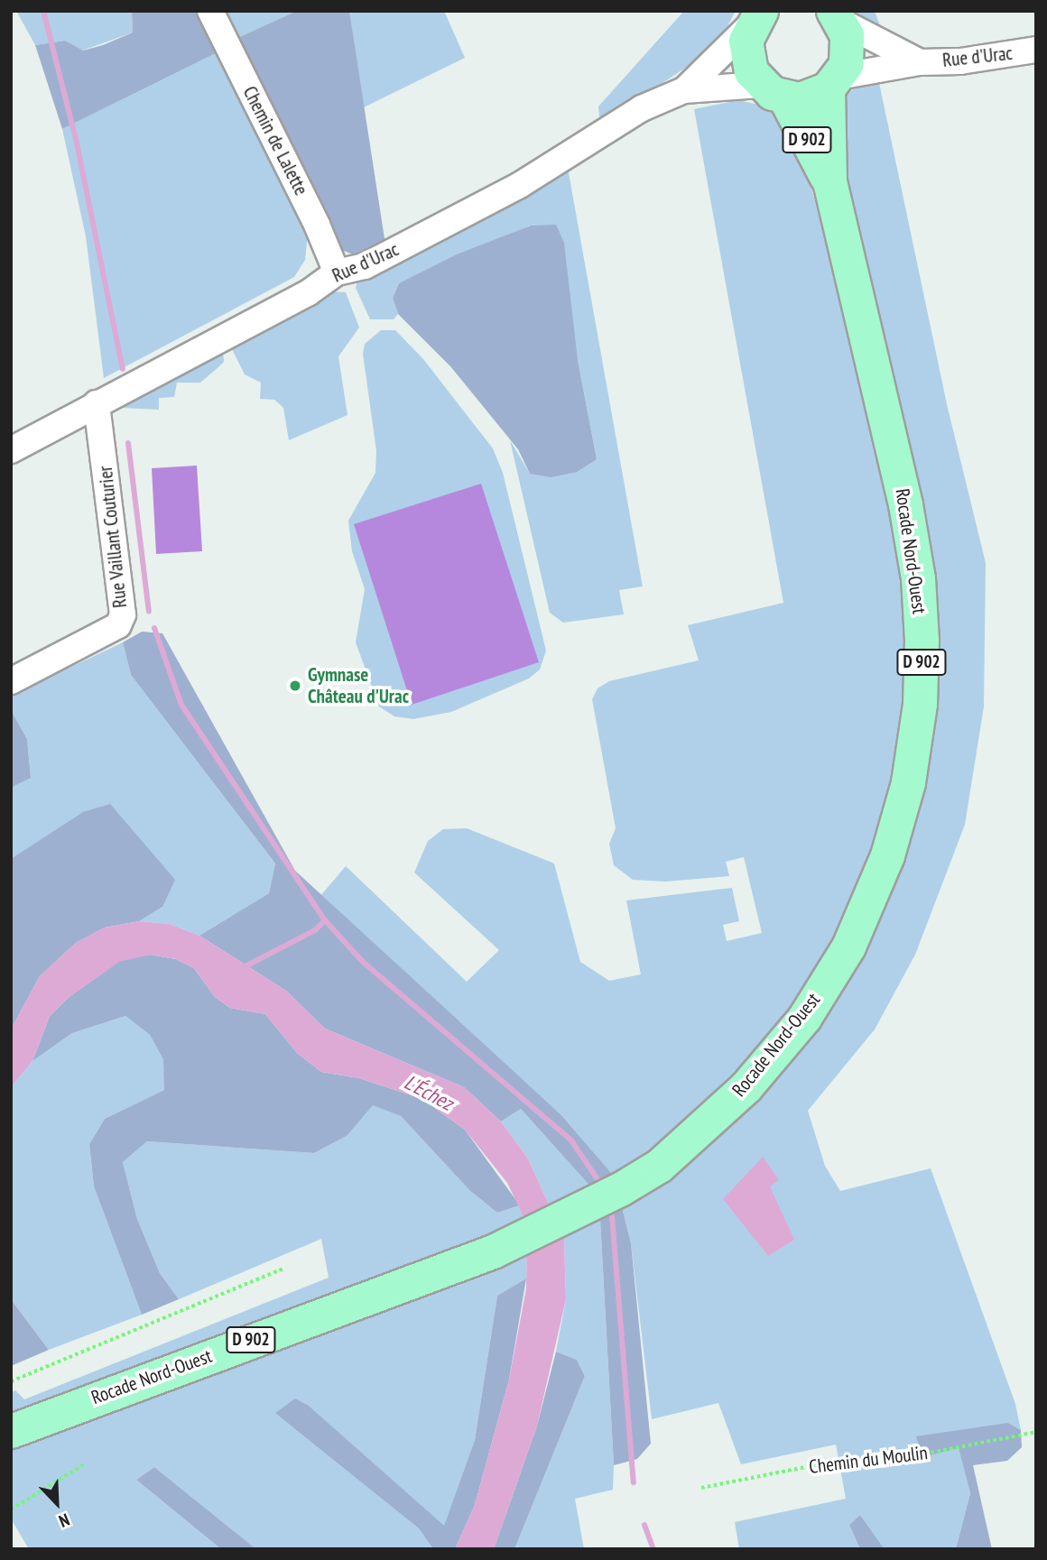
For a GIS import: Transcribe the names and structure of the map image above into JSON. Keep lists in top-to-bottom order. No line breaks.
{"streets":{"main road":["D 902","Rocade Nord-Ouest"],"street":["Rue d'Urac","Chemin de Lalette","Rue Vaillant Couturier"],"path":["Chemin du Moulin"]},"crossings":[["Rue d'Urac","Chemin de Lalette"],["Rue d'Urac","Rue Vaillant Couturier"],["Rue d'Urac","Rocade Nord-Ouest"]],"water":["L'Échez"],"places":["Gymnase Château d'Urac"],"north":"bottom right"}
